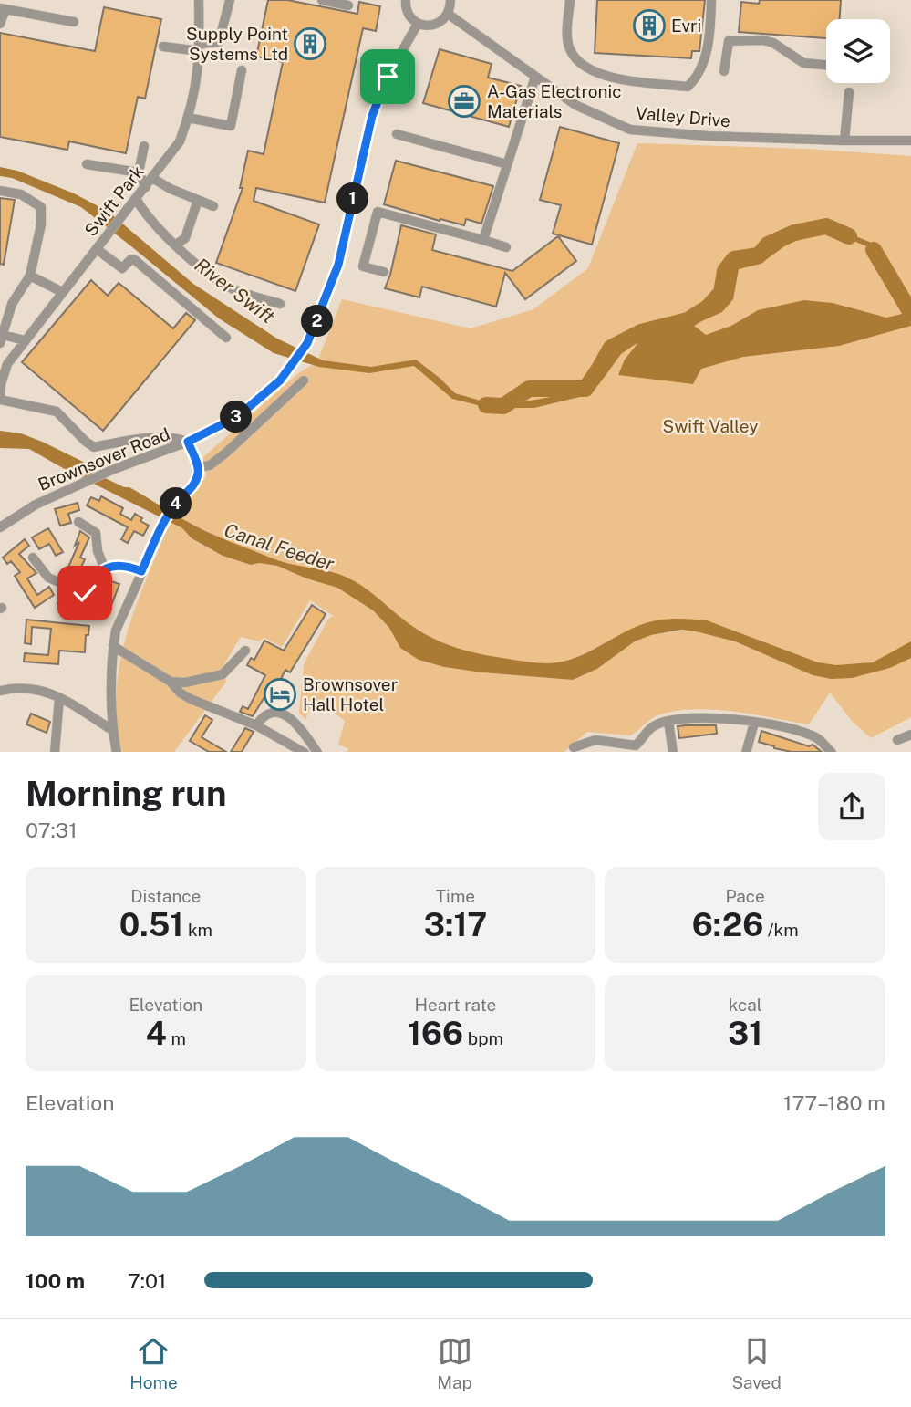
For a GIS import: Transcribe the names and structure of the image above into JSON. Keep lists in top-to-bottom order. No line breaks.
{"streets":{"street":["Valley Drive","Swift Park","Brownsover Road"]},"water":["River Swift","Canal Feeder"],"parks":["Swift Valley"],"places":{"building":["Evri","Supply Point Systems Ltd"],"office":["A-Gas Electronic Materials"],"hotel":["Brownsover Hall Hotel"]},"page":{"pins":["1","2","3","4"],"heading":["Morning run","07:31"],"stats":[["Distance","0.51 km"],["Time","3:17"],["Pace","6:26 /km"],["Elevation","4 m"],["Heart rate","166 bpm"],["kcal","31"]],"chart":["Elevation","177–180 m"],"list":[{"name":"100 m","note":"7:01"}],"tabs":["Home","Map","Saved"]}}
